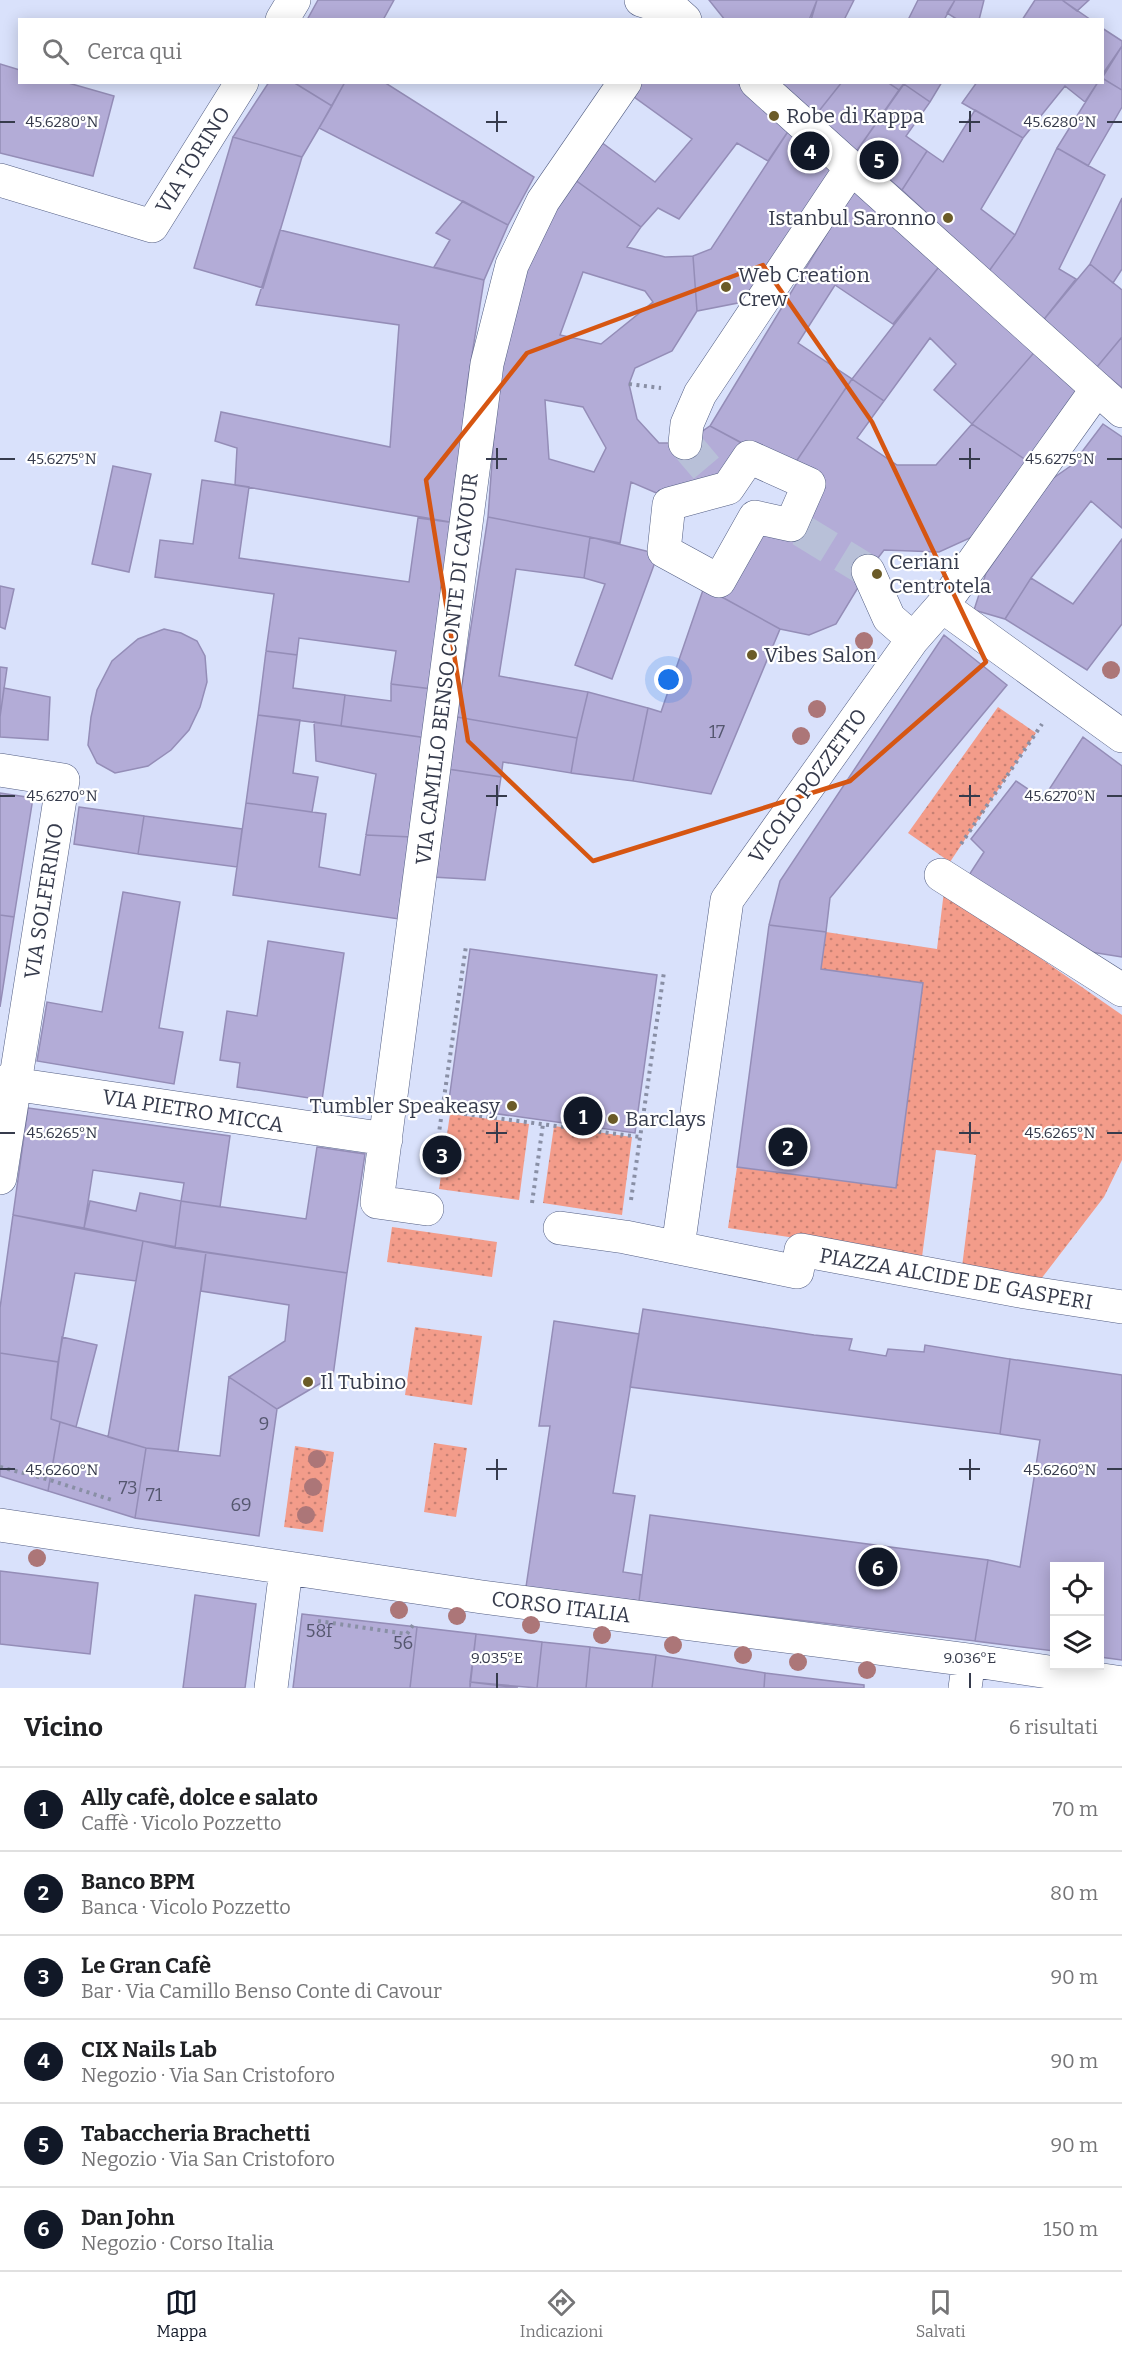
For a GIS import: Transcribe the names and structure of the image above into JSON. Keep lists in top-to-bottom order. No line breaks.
{"streets":{"street":["VIA TORINO","VIA CAMILLO BENSO CONTE DI CAVOUR","VICOLO POZZETTO","VIA SOLFERINO","VIA PIETRO MICCA","PIAZZA ALCIDE DE GASPERI","CORSO ITALIA"]},"crossings":[["VIA CAMILLO BENSO CONTE DI CAVOUR","VIA PIETRO MICCA"],["VICOLO POZZETTO","PIAZZA ALCIDE DE GASPERI"],["VIA SOLFERINO","VIA PIETRO MICCA"]],"places":["Robe di Kappa","Istanbul Saronno","Web Creation Crew","Ceriani Centrotela","Vibes Salon","Tumbler Speakeasy","Barclays","Il Tubino"],"house_numbers":["17","9","73","71","69","58f","56"],"page":{"search":"Cerca qui","pins":["4","5","1","2","3","6"],"heading":["Vicino","6 risultati"],"list":[{"mark":"1","name":"Ally cafè, dolce e salato","note":"Caffè · Vicolo Pozzetto","value":"70 m"},{"mark":"2","name":"Banco BPM","note":"Banca · Vicolo Pozzetto","value":"80 m"},{"mark":"3","name":"Le Gran Cafè","note":"Bar · Via Camillo Benso Conte di Cavour","value":"90 m"},{"mark":"4","name":"CIX Nails Lab","note":"Negozio · Via San Cristoforo","value":"90 m"},{"mark":"5","name":"Tabaccheria Brachetti","note":"Negozio · Via San Cristoforo","value":"90 m"},{"mark":"6","name":"Dan John","note":"Negozio · Corso Italia","value":"150 m"}],"nav":["Mappa","Indicazioni","Salvati"]},"coordinates":["45.6280°N","45.6275°N","45.6270°N","45.6265°N","45.6260°N","9.035°E","9.036°E"]}
